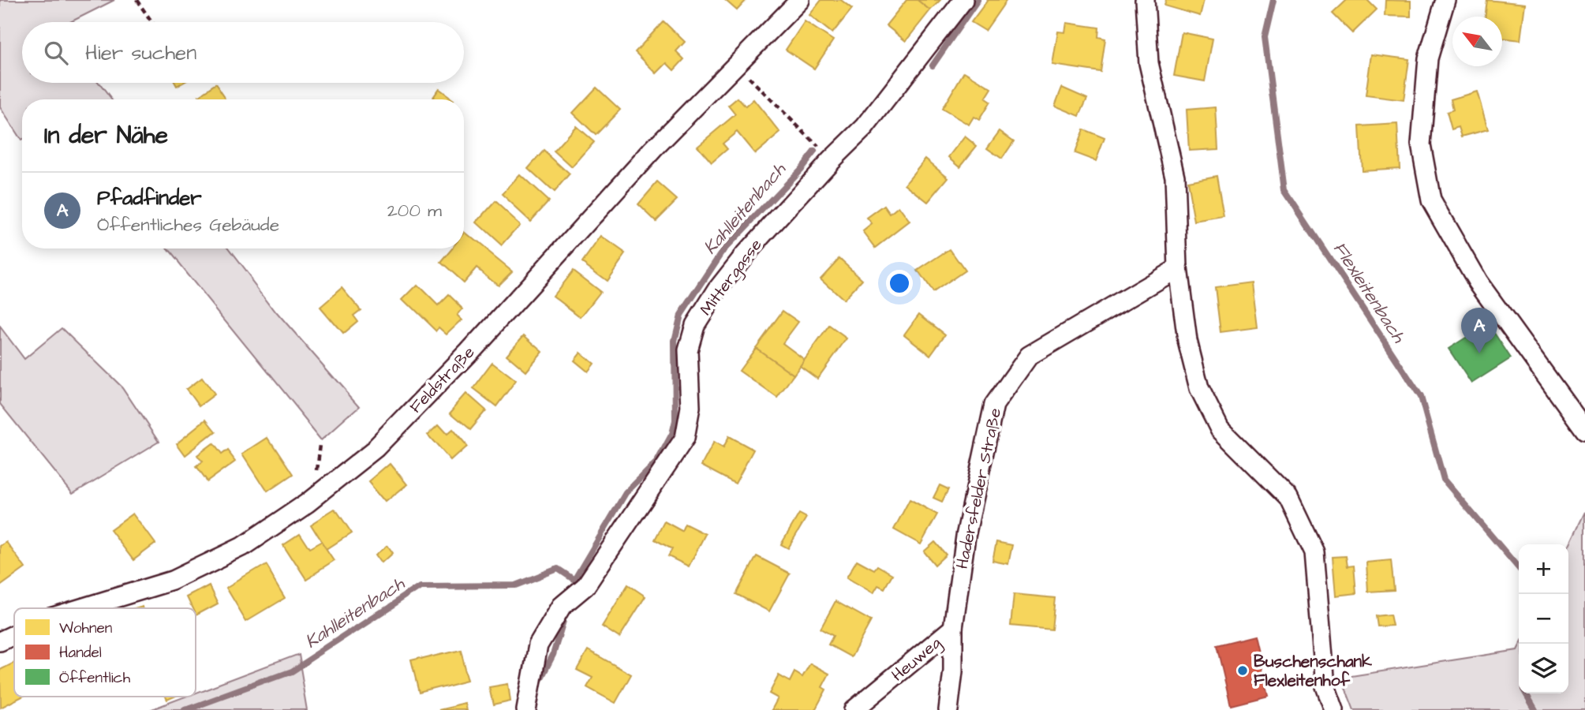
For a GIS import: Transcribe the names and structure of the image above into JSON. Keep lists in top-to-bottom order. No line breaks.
{"streets":{"street":["Mittergasse","Feldstraße","Hadersfelder Straße","Heuweg"]},"crossings":[["Hadersfelder Straße","Heuweg"]],"water":["Kahlleitenbach","Flexleitenbach"],"places":["Buschenschank Flexleitenhof"],"legend":["Wohnen","Handel","Öffentlich"],"north":"top left","page":{"search":"Hier suchen","heading":"In der Nähe","list":[{"mark":"A","name":"Pfadfinder","note":"Öffentliches Gebäude","value":"200 m"}],"pins":"A","map_buttons":["+","−"]}}
